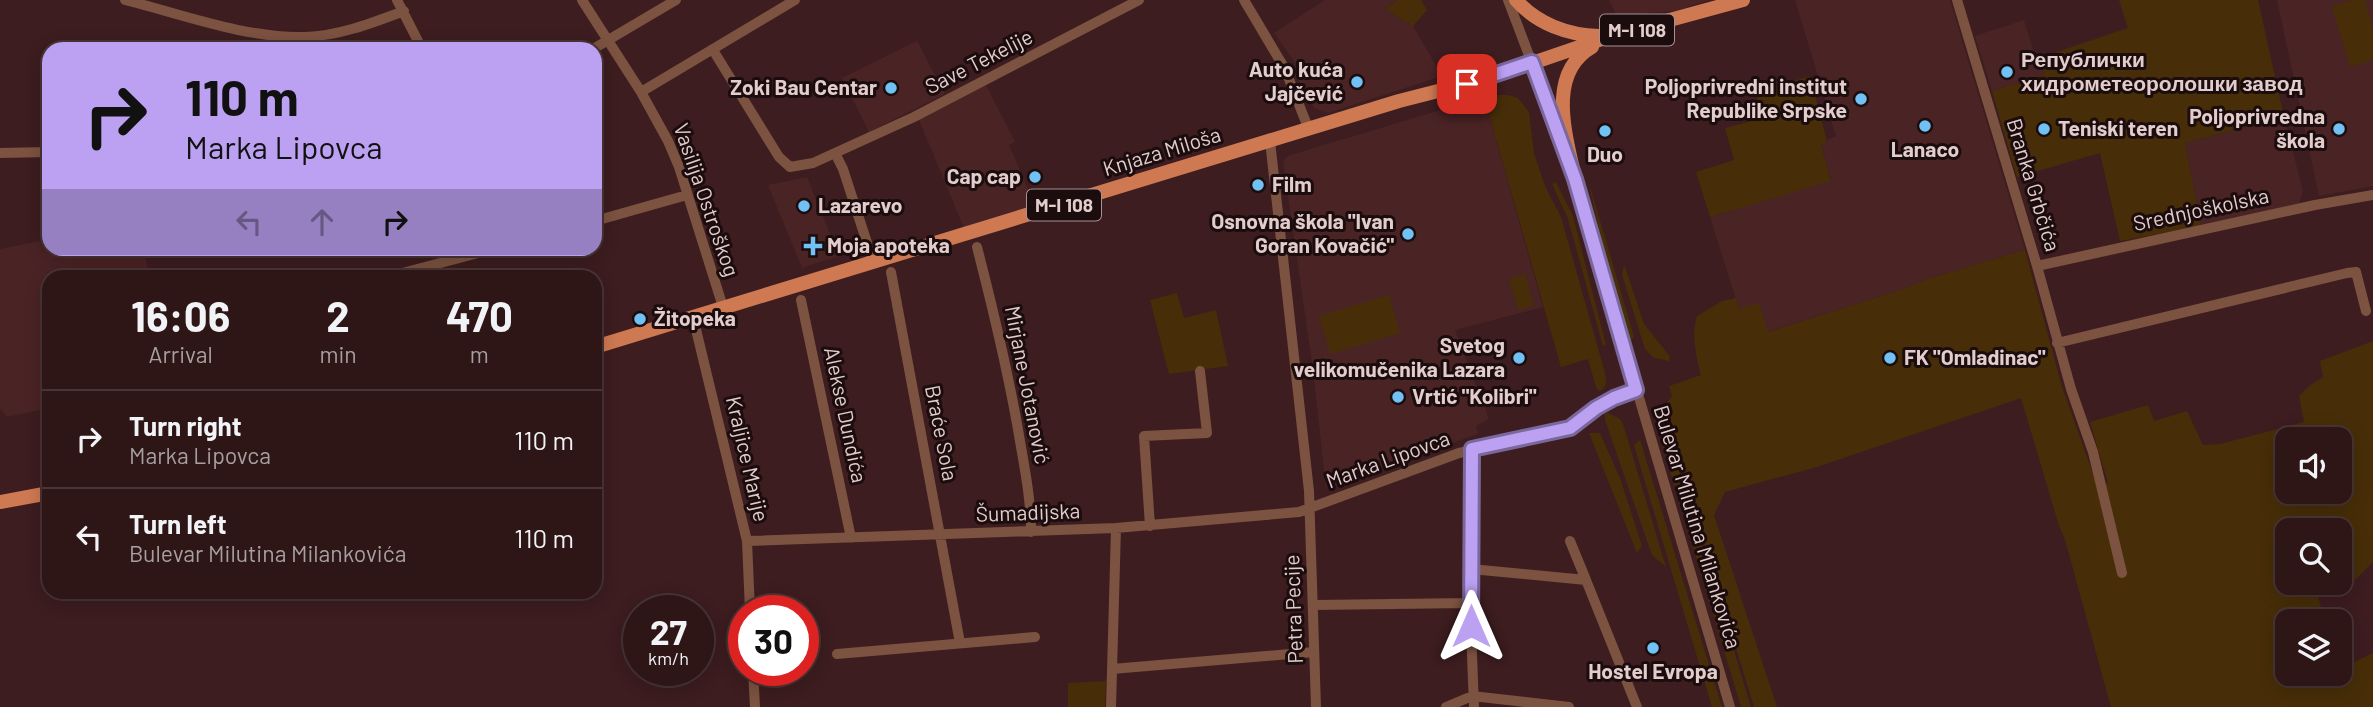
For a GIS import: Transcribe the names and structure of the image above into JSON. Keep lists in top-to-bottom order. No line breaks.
{"streets":{"main road":["M-I 108","Knjaza Miloša"],"street":["Save Tekelije","Branka Grbčića","Vasilija Ostroškog","Srednjoškolska","Mirjane Jotanović","Alekse Dundića","Braće Sola","Kraljice Marije","Marka Lipovca","Šumadijska","Bulevar Milutina Milankovića","Petra Pecije"]},"crossings":[["Knjaza Miloša","Vasilija Ostroškog"],["Knjaza Miloša","Kraljice Marije"],["Knjaza Miloša","Marka Lipovca"],["Knjaza Miloša","Bulevar Milutina Milankovića"],["Branka Grbčića","Srednjoškolska"],["Mirjane Jotanović","Šumadijska"],["Alekse Dundića","Šumadijska"],["Braće Sola","Šumadijska"],["Kraljice Marije","Šumadijska"],["Marka Lipovca","Šumadijska"],["Marka Lipovca","Bulevar Milutina Milankovića"],["Marka Lipovca","Petra Pecije"],["Šumadijska","Petra Pecije"]],"places":{"other":["Републички хидрометеоролошки завод","Auto kuća Jajčević","Zoki Bau Centar","Poljoprivredni institut Republike Srpske","Lanaco","Teniski teren","Poljoprivredna škola","Duo","Cap cap","Film","Lazarevo","Osnovna škola \"Ivan Goran Kovačić\"","Žitopeka","Svetog velikomučenika Lazara","FK \"Omladinac\"","Vrtić \"Kolibri\"","Hostel Evropa"],"health":["Moja apoteka"]},"page":{"turn":["110 m","Marka Lipovca"],"eta":["16:06","Arrival","2","min","470","m"],"list":[{"name":"Turn right","note":"Marka Lipovca","value":"110 m"},{"name":"Turn left","note":"Bulevar Milutina Milankovića","value":"110 m"}],"speed":"27 km/h","limit":"30"}}
